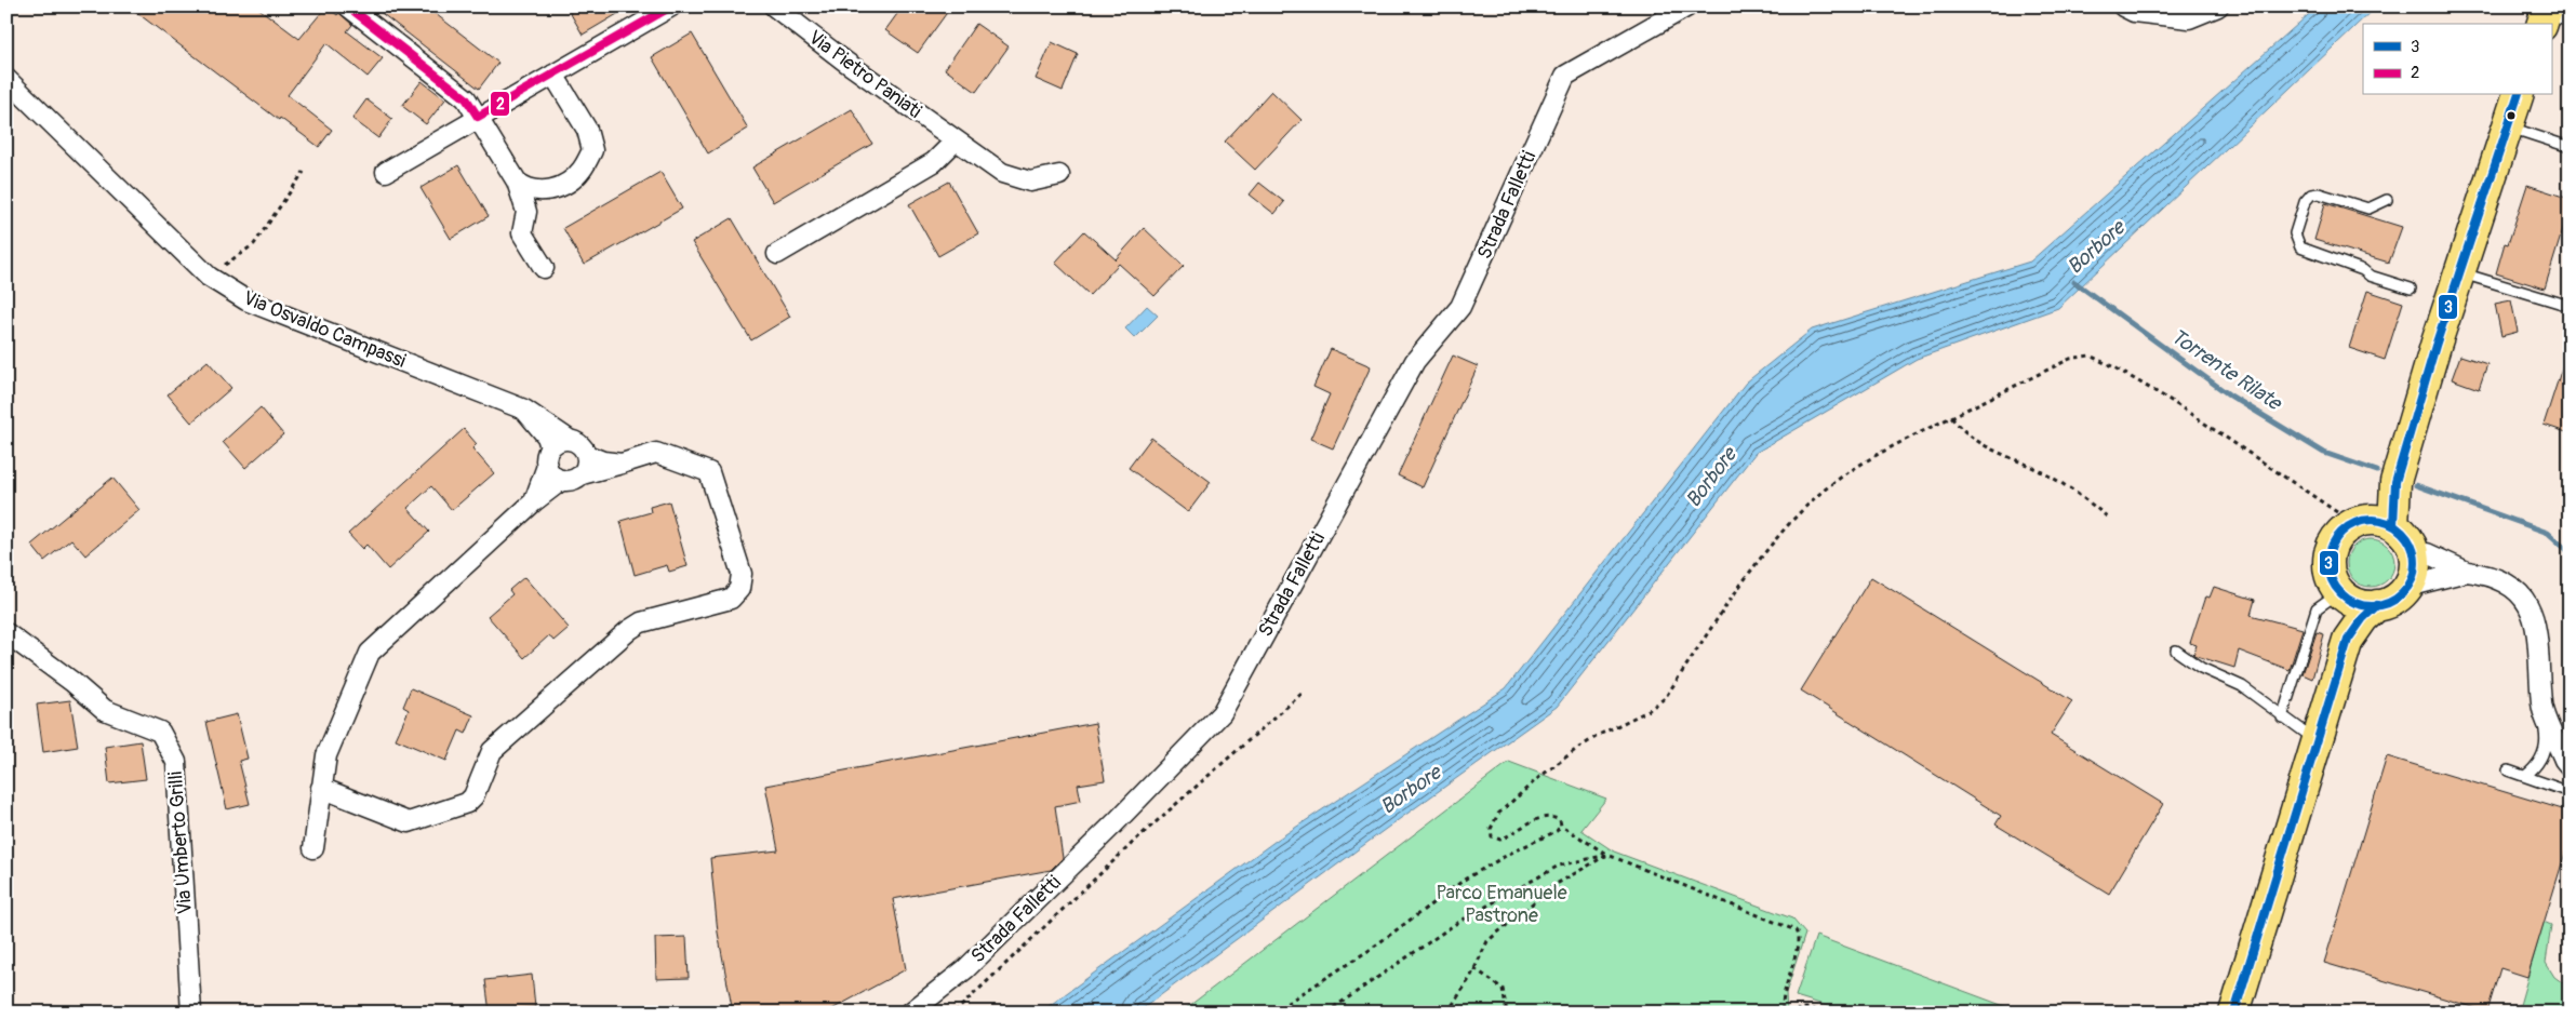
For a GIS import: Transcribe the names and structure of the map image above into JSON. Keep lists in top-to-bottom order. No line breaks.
{"streets":{"street":["Via Pietro Paniati","Strada Falletti","Via Osvaldo Campassi","Via Umberto Grilli"]},"water":["Borbore","Torrente Rilate"],"parks":["Parco Emanuele Pastrone"],"lines":["transit line 2","transit line 3"],"legend":["3","2"]}
